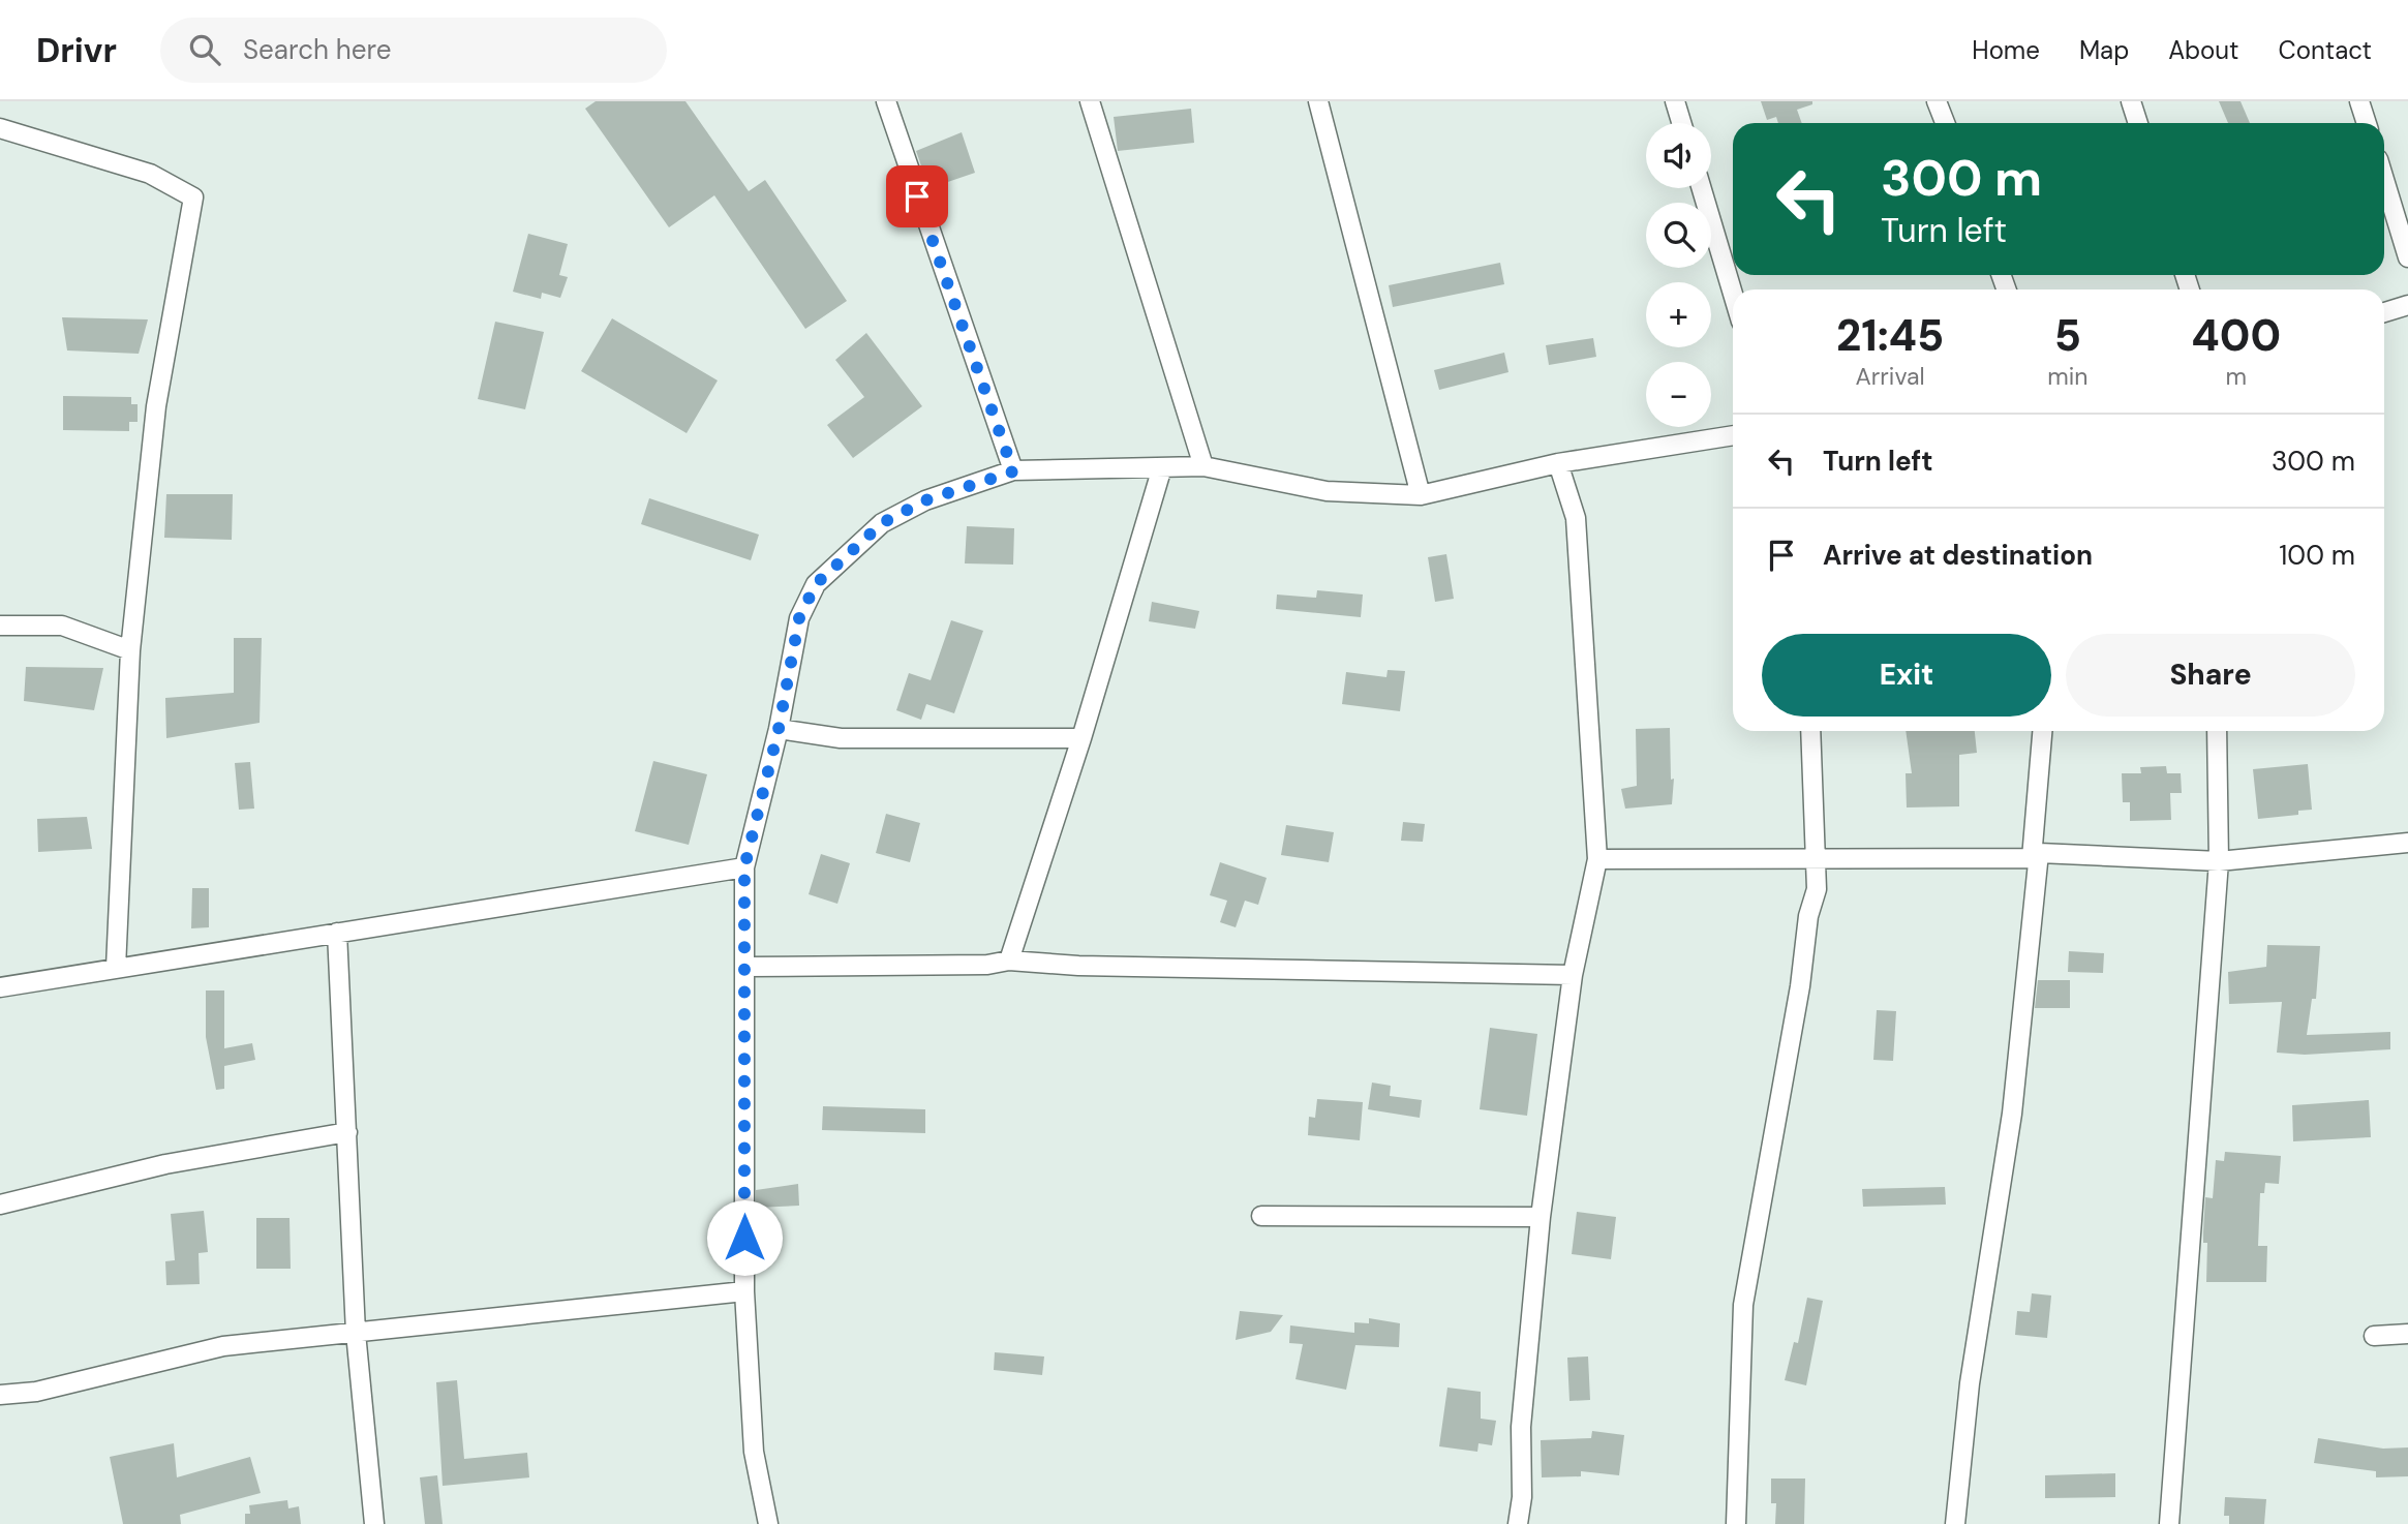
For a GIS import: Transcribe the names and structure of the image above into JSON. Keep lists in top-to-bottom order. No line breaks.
{"page":{"header":"Drivr","search":"Search here","nav":["Home","Map","About","Contact"],"map_buttons":["+","−"],"turn":["300 m","Turn left"],"eta":["21:45","Arrival","5","min","400","m"],"list":[{"name":"Turn left","value":"300 m"},{"name":"Arrive at destination","value":"100 m"}],"buttons":["Exit","Share"]}}
